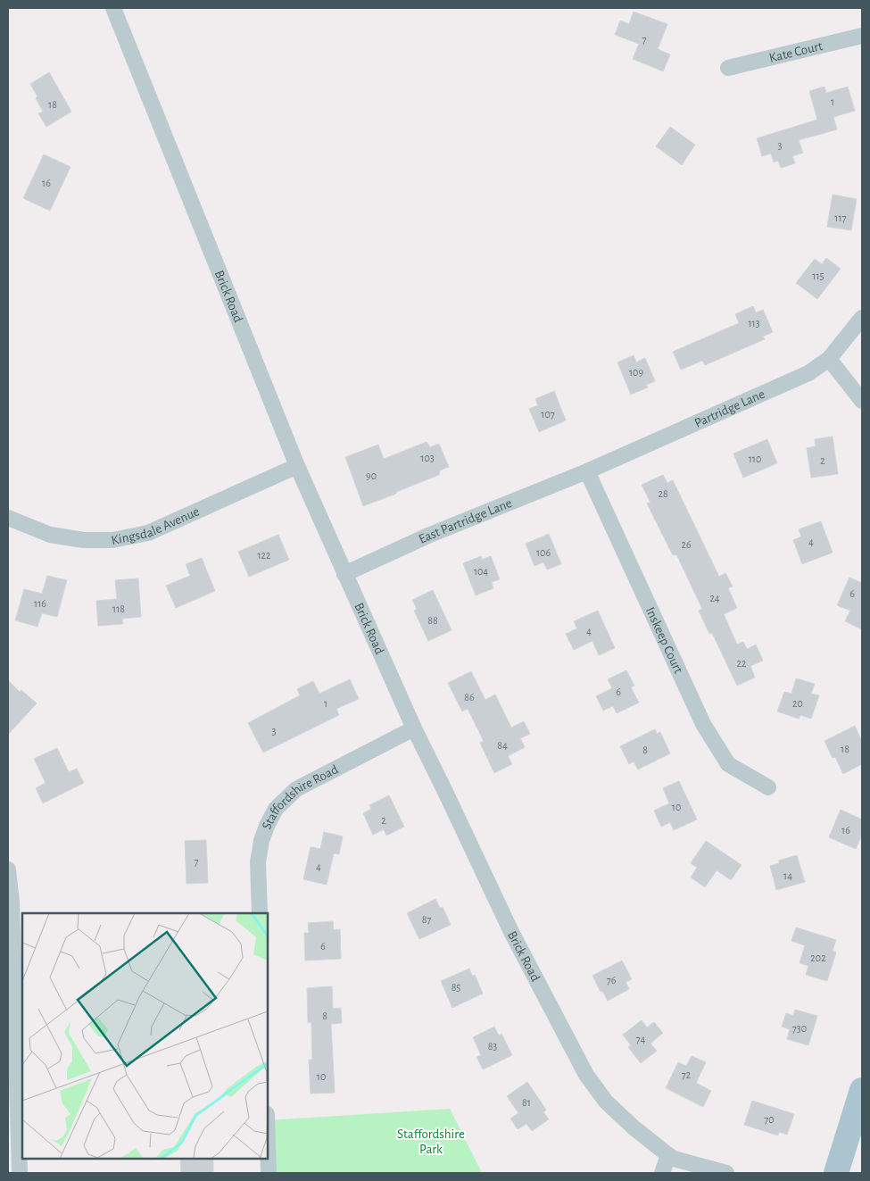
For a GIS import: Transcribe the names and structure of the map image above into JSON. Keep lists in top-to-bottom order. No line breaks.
{"streets":{"street":["Kate Court","Brick Road","Partridge Lane","East Partridge Lane","Kingsdale Avenue","Inskeep Court","Staffordshire Road"]},"crossings":[["Brick Road","East Partridge Lane"],["Brick Road","Kingsdale Avenue"],["Brick Road","Staffordshire Road"],["Partridge Lane","East Partridge Lane"],["Partridge Lane","Inskeep Court"],["East Partridge Lane","Inskeep Court"]],"parks":["Staffordshire Park"],"house_numbers":["7","1","18","3","16","117","115","113","109","107","103","110","2","90","28","4","26","106","122","104","6","24","116","118","88","4","22","6","86","1","20","3","84","18","8","10","2","16","7","4","14","87","6","202","76","85","8","730","74","83","72","10","81","70"]}
